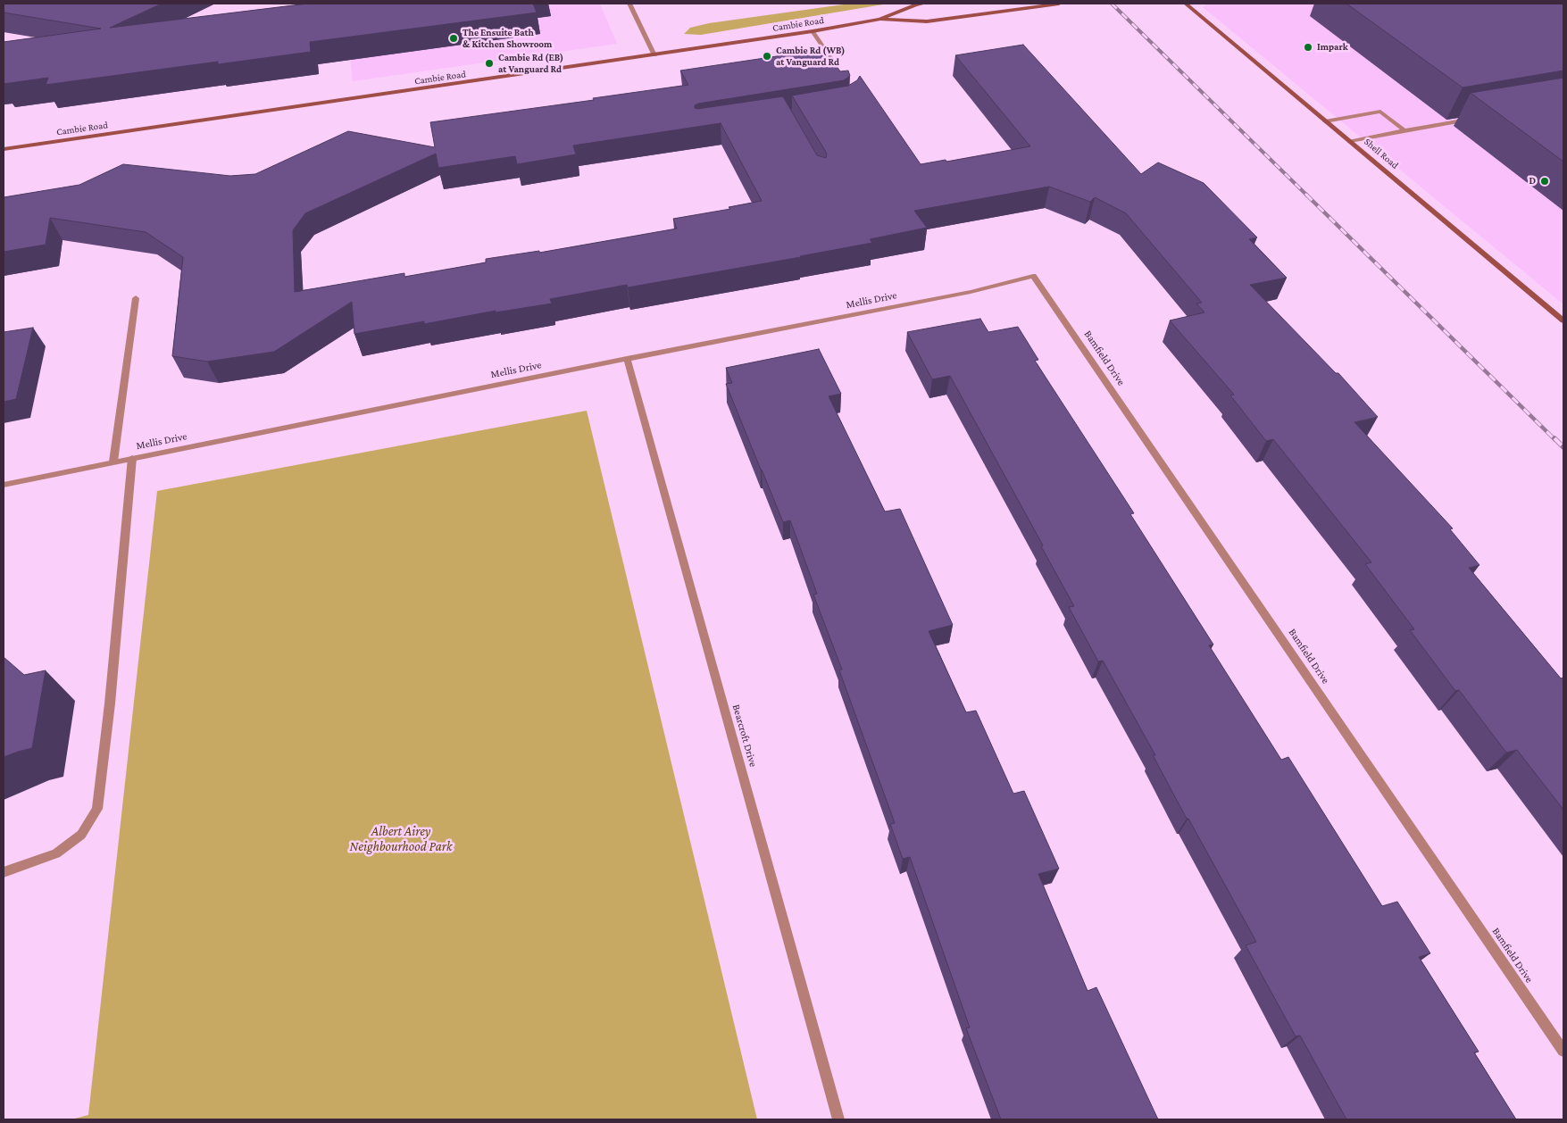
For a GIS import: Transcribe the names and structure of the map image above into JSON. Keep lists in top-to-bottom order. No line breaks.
{"streets":{"main road":["Cambie Road","Shell Road"],"street":["Mellis Drive","Bamfield Drive","Bearcroft Drive"]},"crossings":[["Mellis Drive","Bamfield Drive"],["Mellis Drive","Bearcroft Drive"]],"parks":["Albert Airey Neighbourhood Park"],"places":["The Ensuite Bath & Kitchen Showroom","Impark","Cambie Rd (WB) at Vanguard Rd","Cambie Rd (EB) at Vanguard Rd","D"]}
